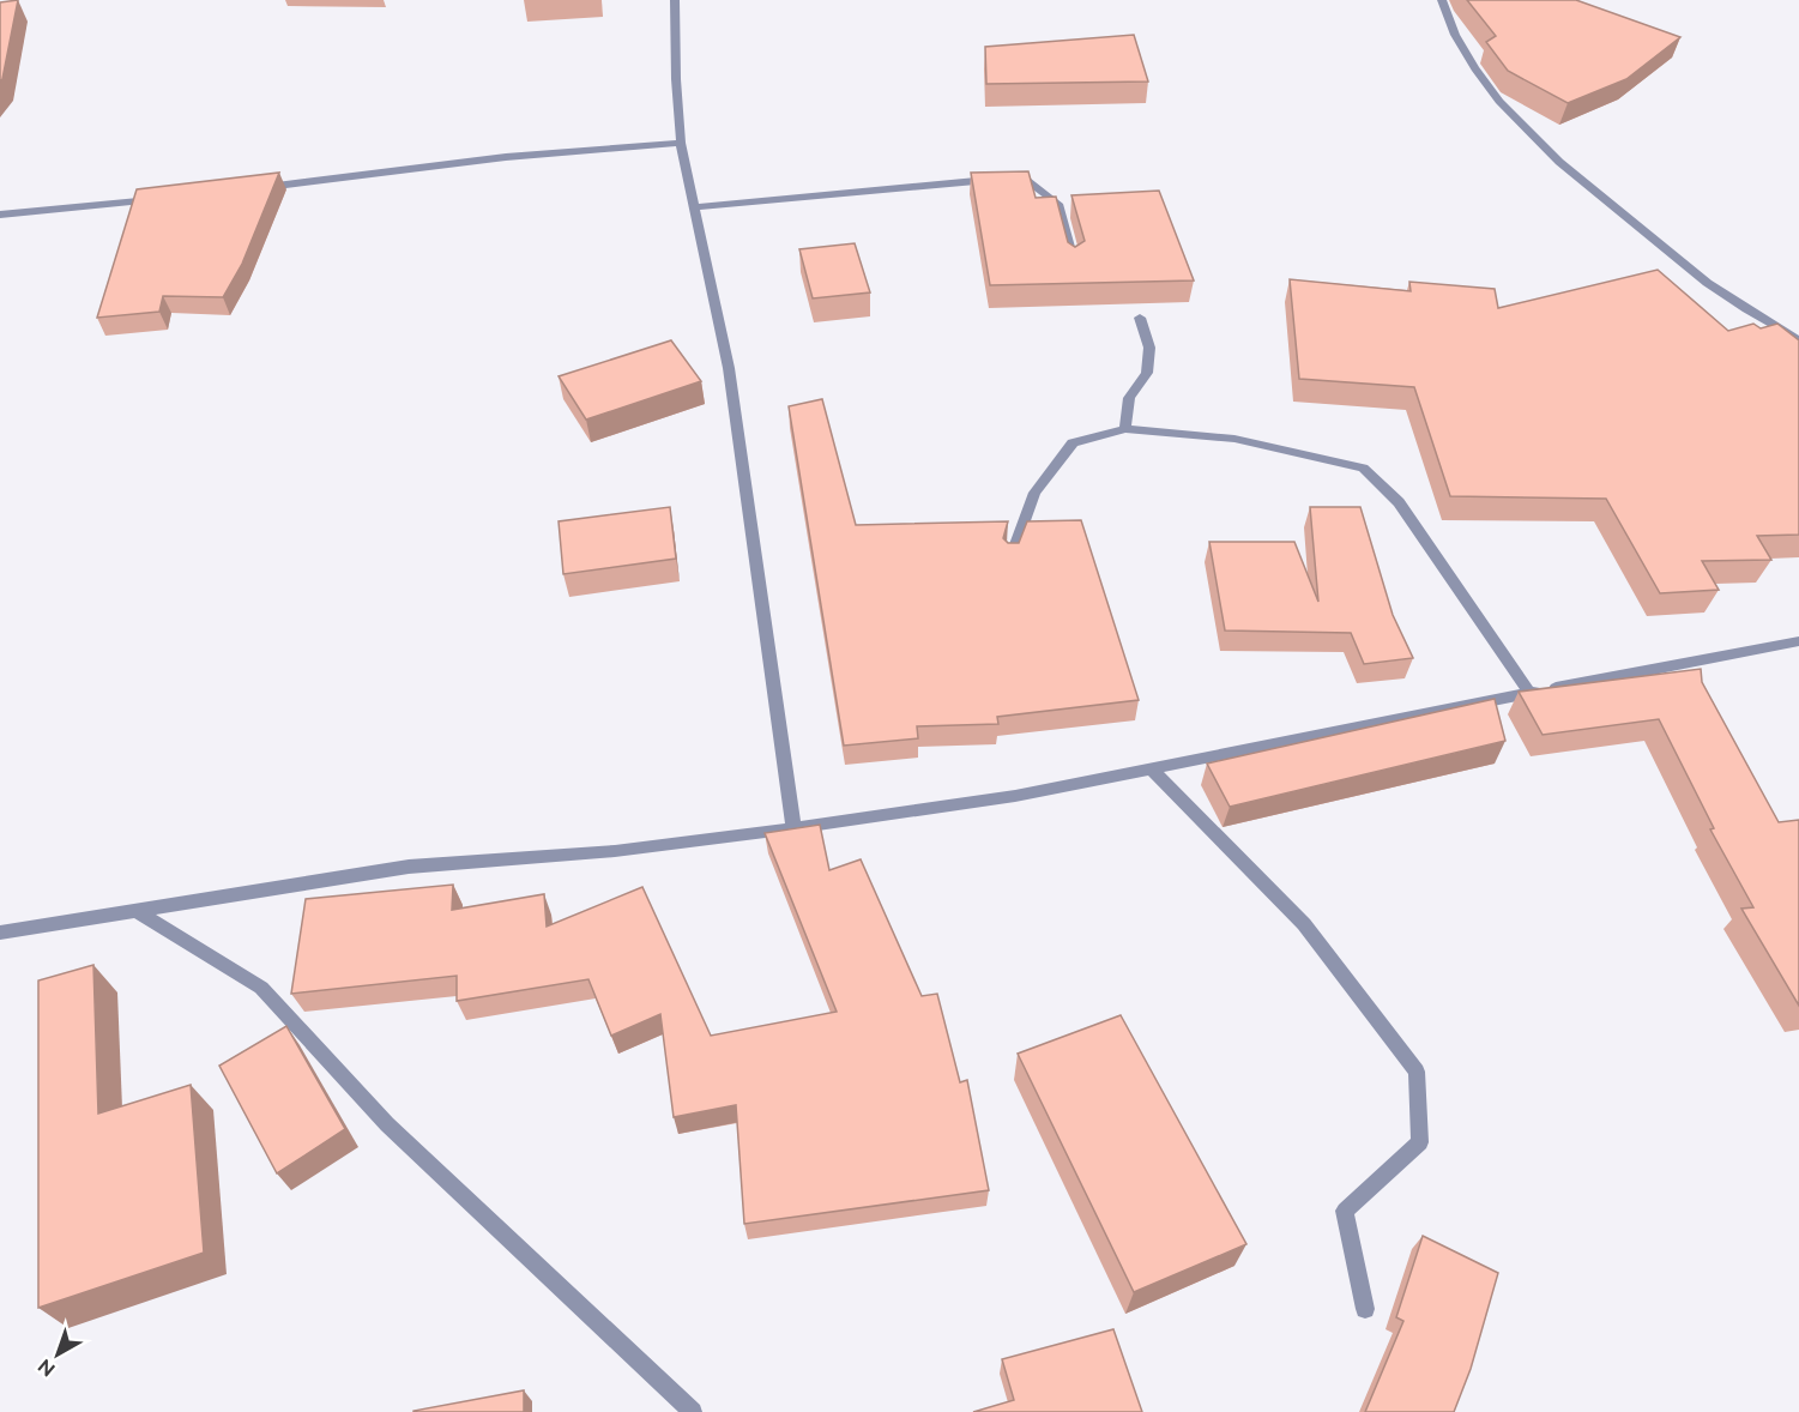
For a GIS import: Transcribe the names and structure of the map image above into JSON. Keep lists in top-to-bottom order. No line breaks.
{"north":"bottom left"}
